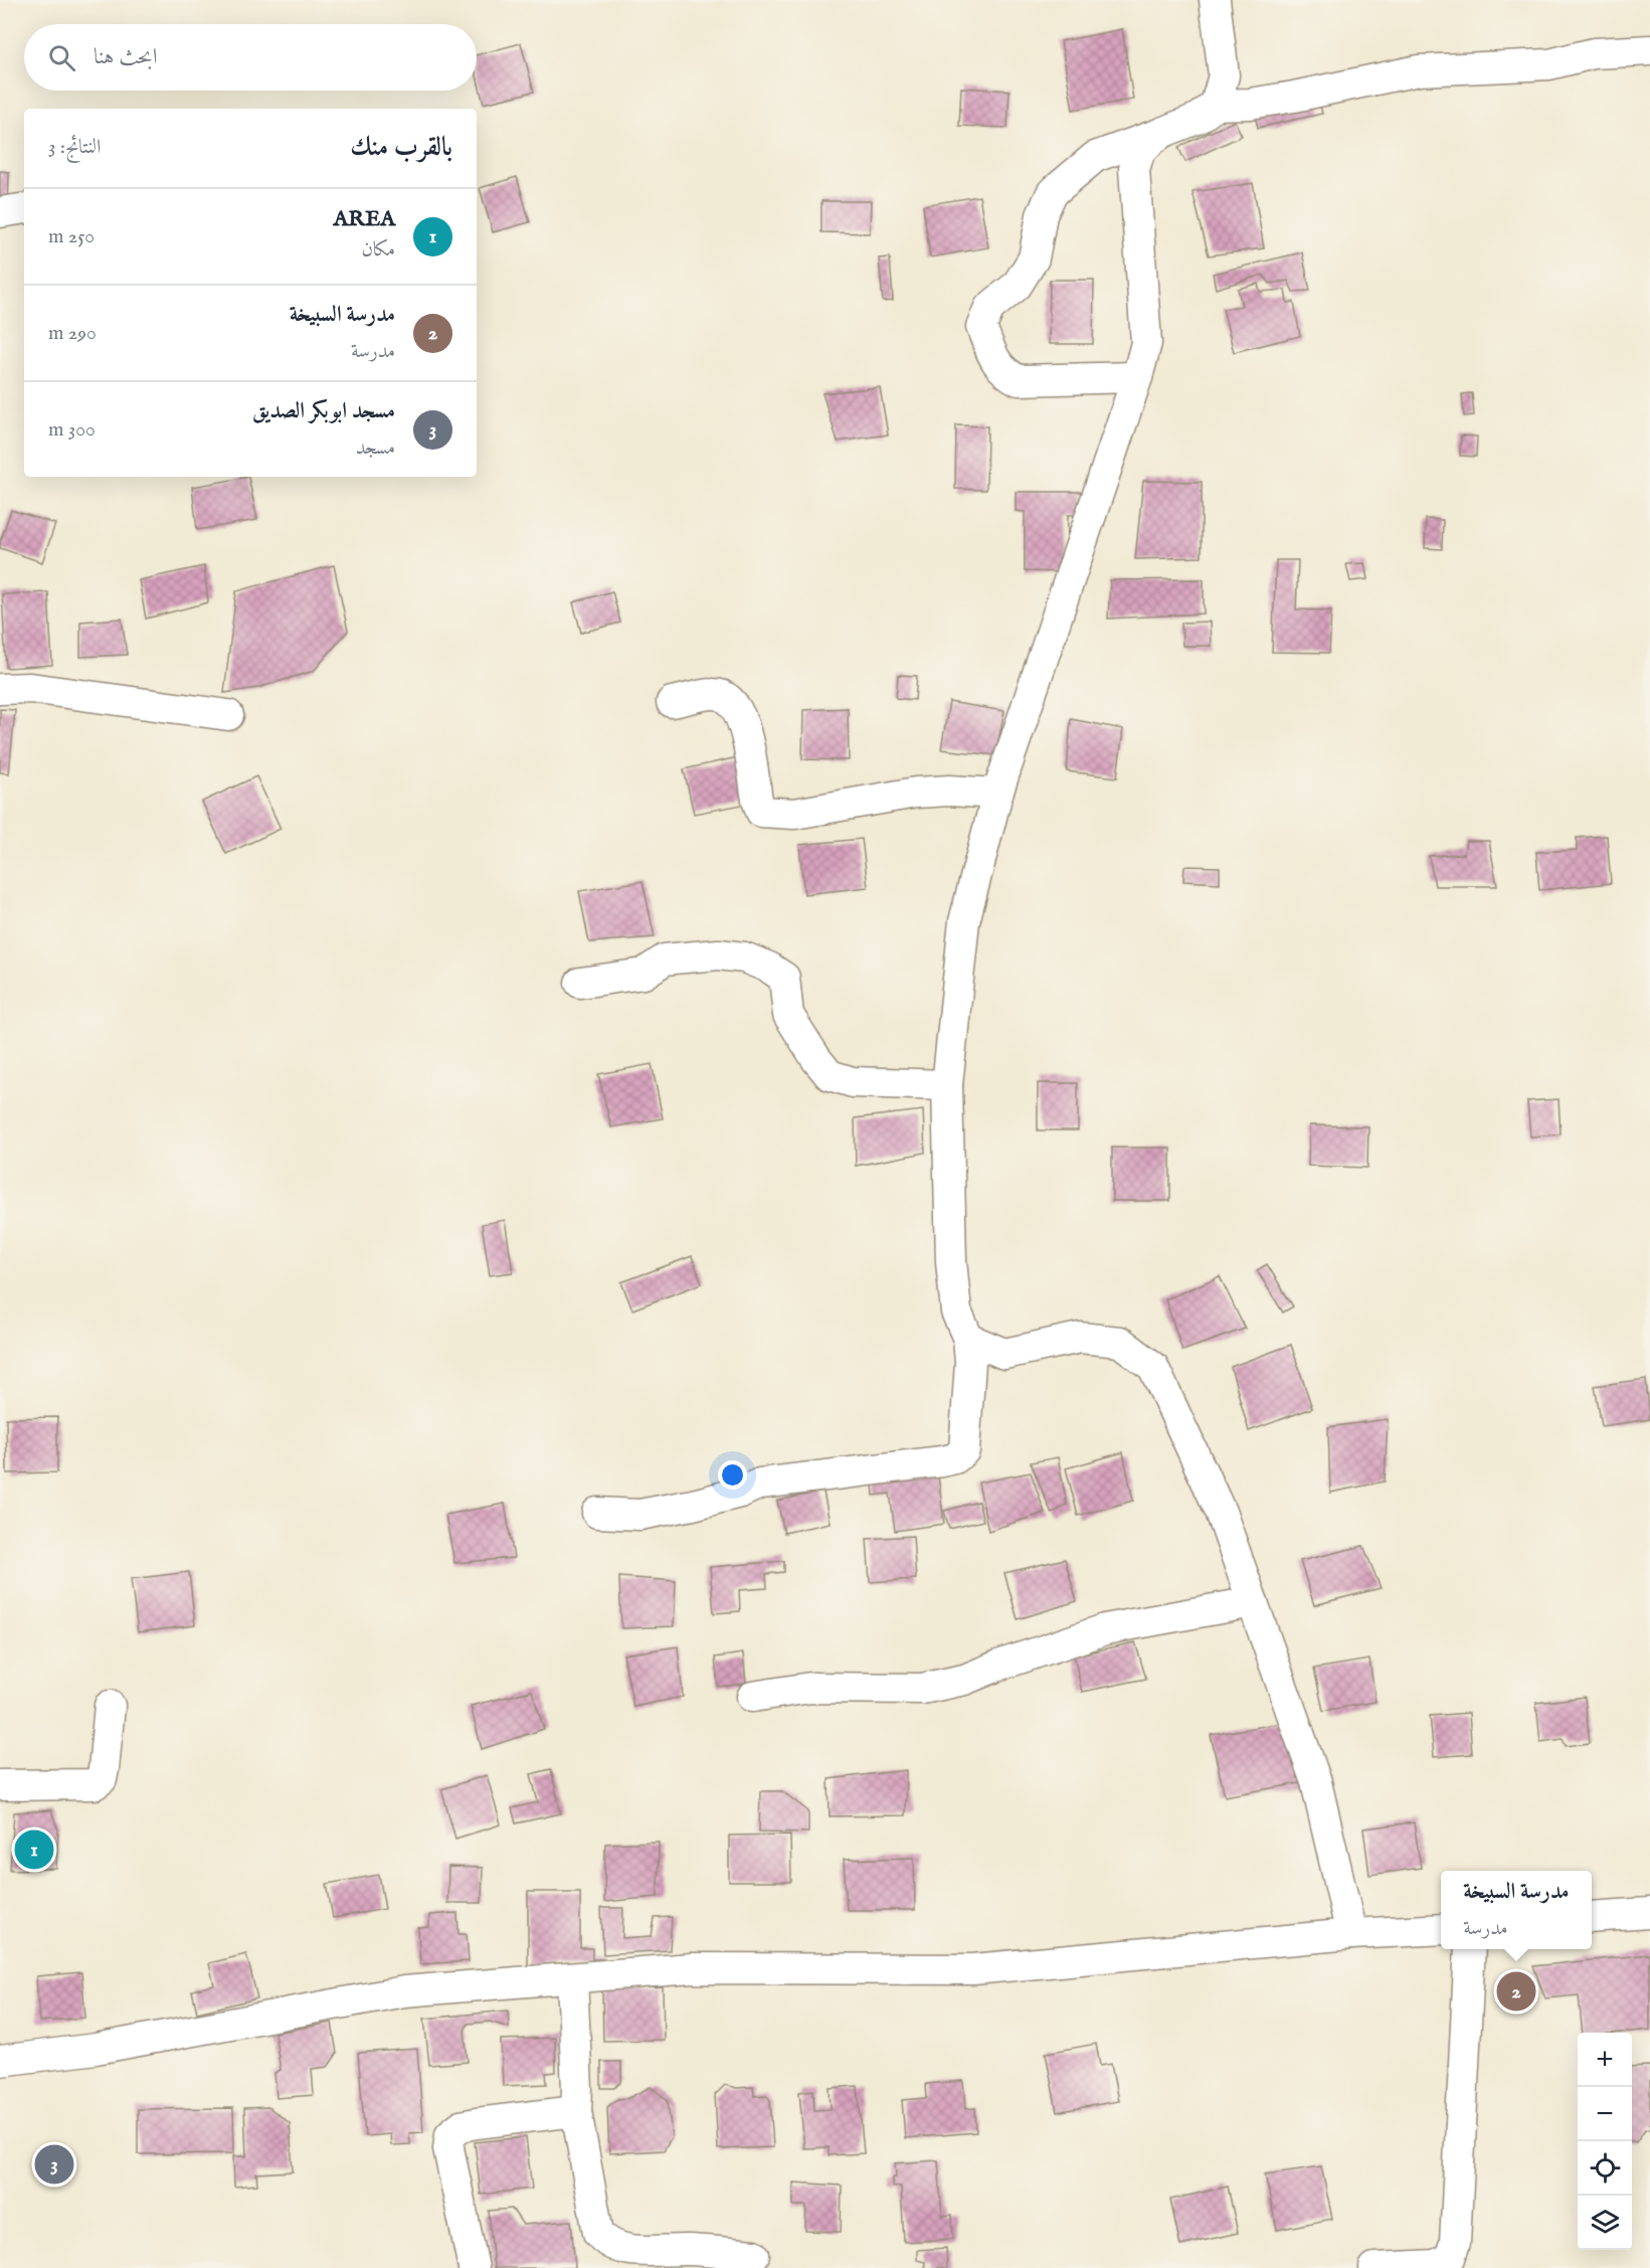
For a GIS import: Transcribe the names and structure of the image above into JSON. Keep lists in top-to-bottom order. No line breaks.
{"page":{"search":"ابحث هنا","heading":["بالقرب منك","النتائج: 3"],"list":[{"mark":"1","name":"AREA","note":"مكان","value":"250 m"},{"mark":"2","name":"مدرسة السبيخة","note":"مدرسة","value":"290 m"},{"mark":"3","name":"مسجد ابوبكر الصديق","note":"مسجد","value":"300 m"}],"pins":["1","2","3"],"popup":["مدرسة السبيخة","مدرسة"],"map_buttons":["+","−"]}}
